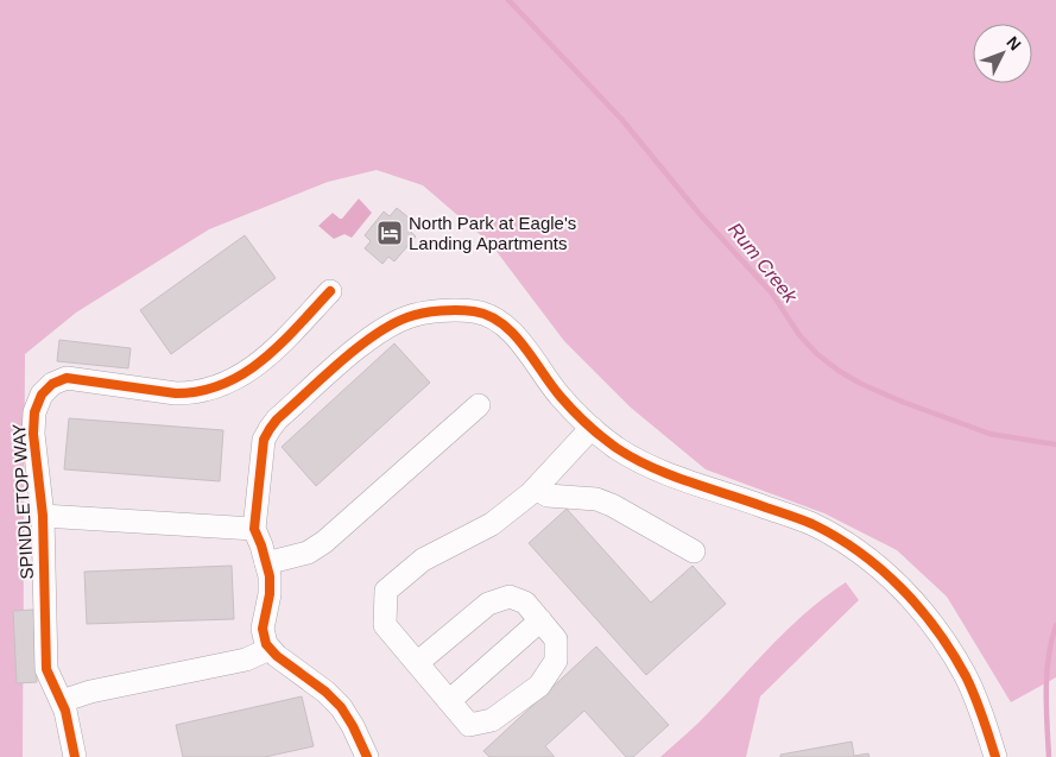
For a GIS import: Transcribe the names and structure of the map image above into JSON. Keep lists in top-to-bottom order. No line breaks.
{"streets":{"street":["SPINDLETOP WAY"]},"water":["Rum Creek"],"places":{"hotel":["North Park at Eagle's Landing Apartments"]},"north":"top right"}
